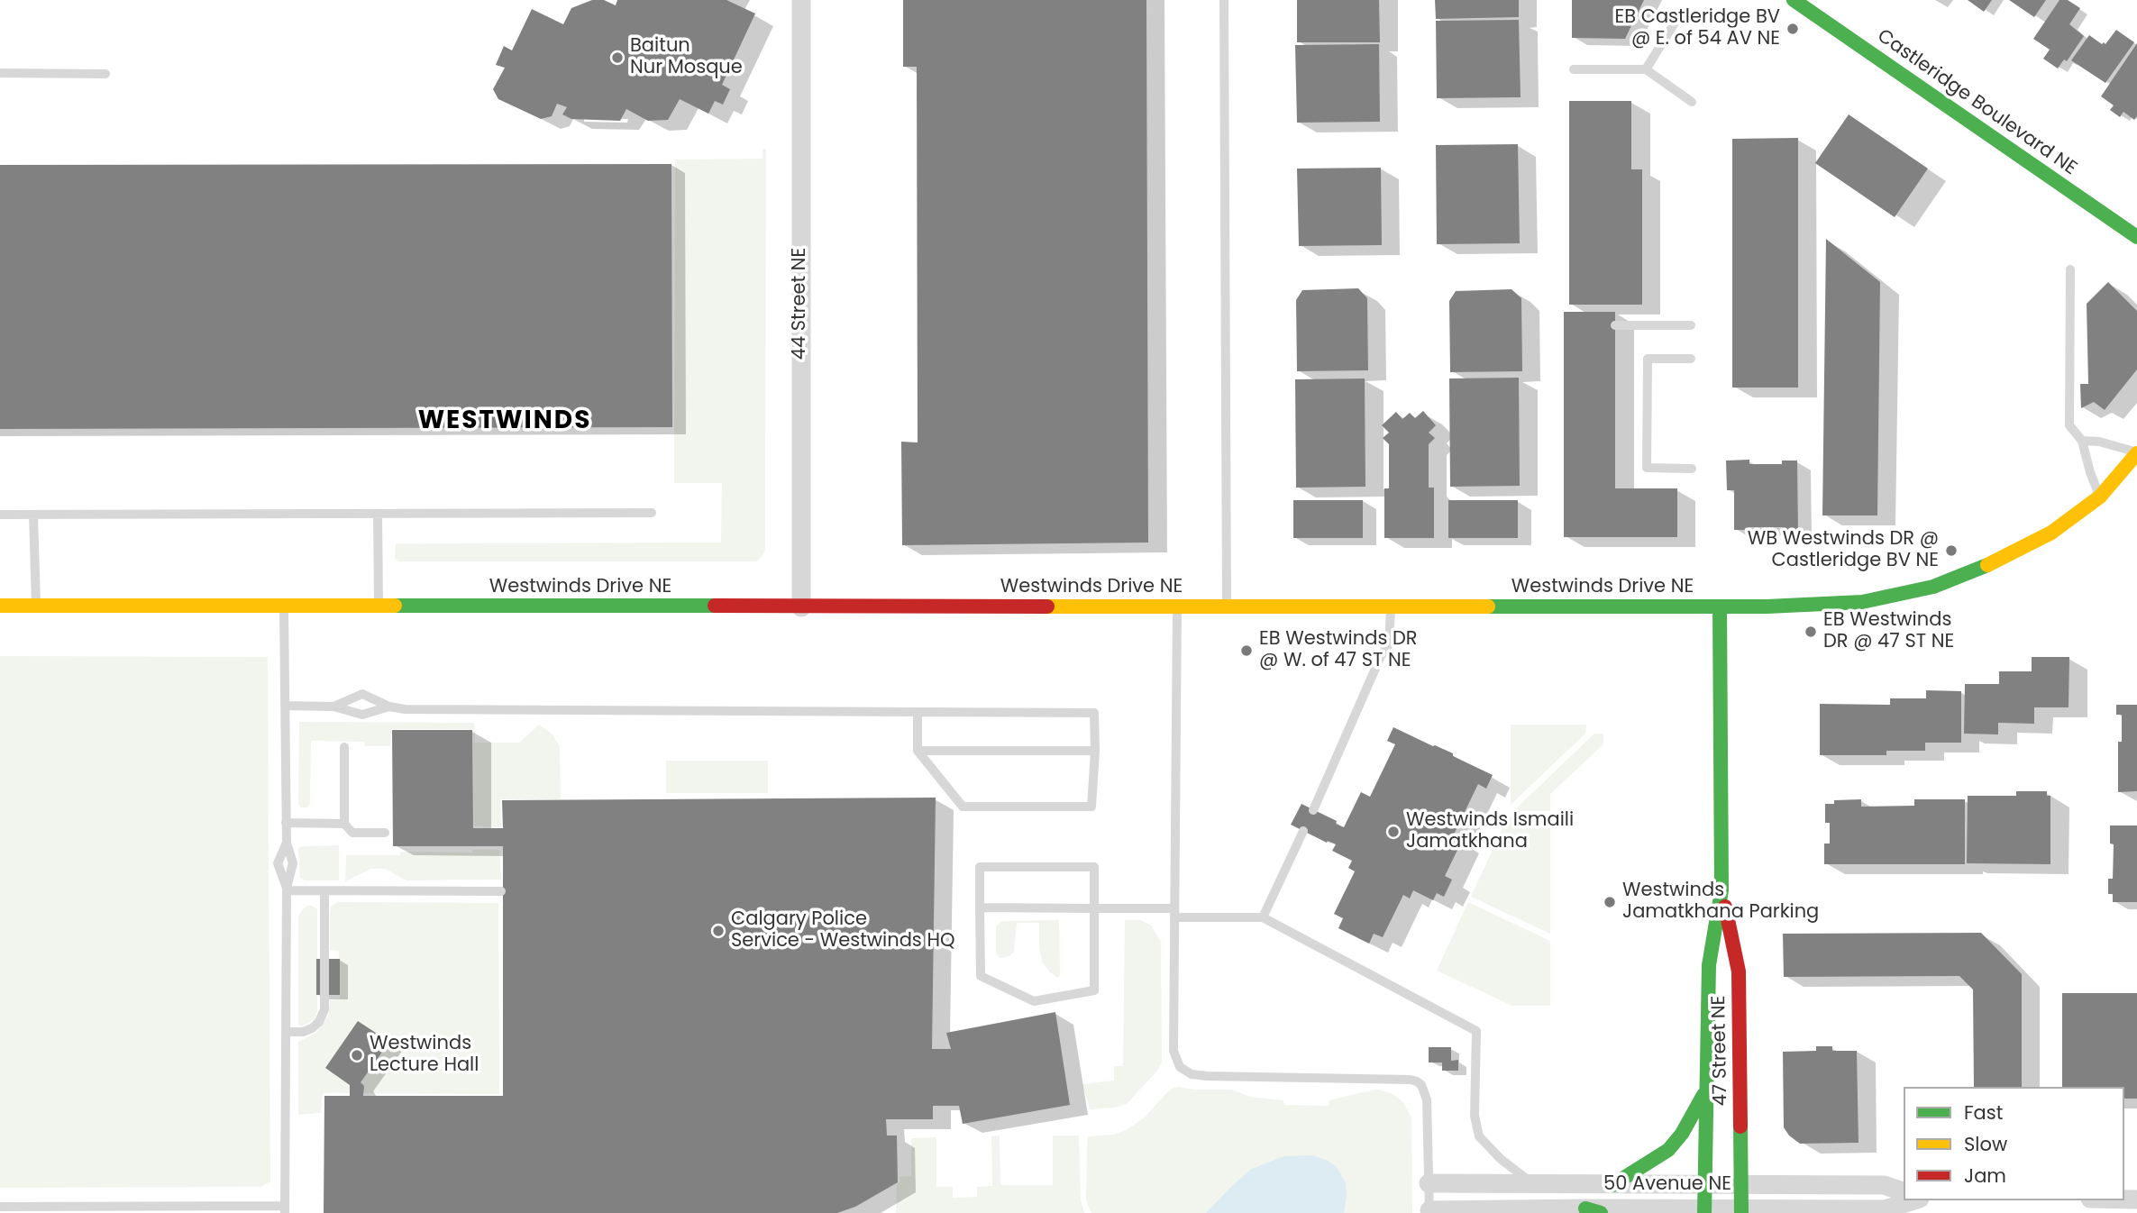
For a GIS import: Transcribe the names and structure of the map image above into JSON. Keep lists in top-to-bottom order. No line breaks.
{"streets":{"street":["Castleridge Boulevard NE","44 Street NE","Westwinds Drive NE","47 Street NE","50 Avenue NE"]},"crossings":[["44 Street NE","Westwinds Drive NE"],["Westwinds Drive NE","47 Street NE"],["47 Street NE","50 Avenue NE"]],"districts":["WESTWINDS"],"places":["EB Castleridge BV @ E. of 54 AV NE","Baitun Nur Mosque","WB Westwinds DR @ Castleridge BV NE","EB Westwinds DR @ 47 ST NE","EB Westwinds DR @ W. of 47 ST NE","Westwinds Ismaili Jamatkhana","Westwinds Jamatkhana Parking","Calgary Police Service - Westwinds HQ","Westwinds Lecture Hall"],"legend":["Fast","Slow","Jam"]}
